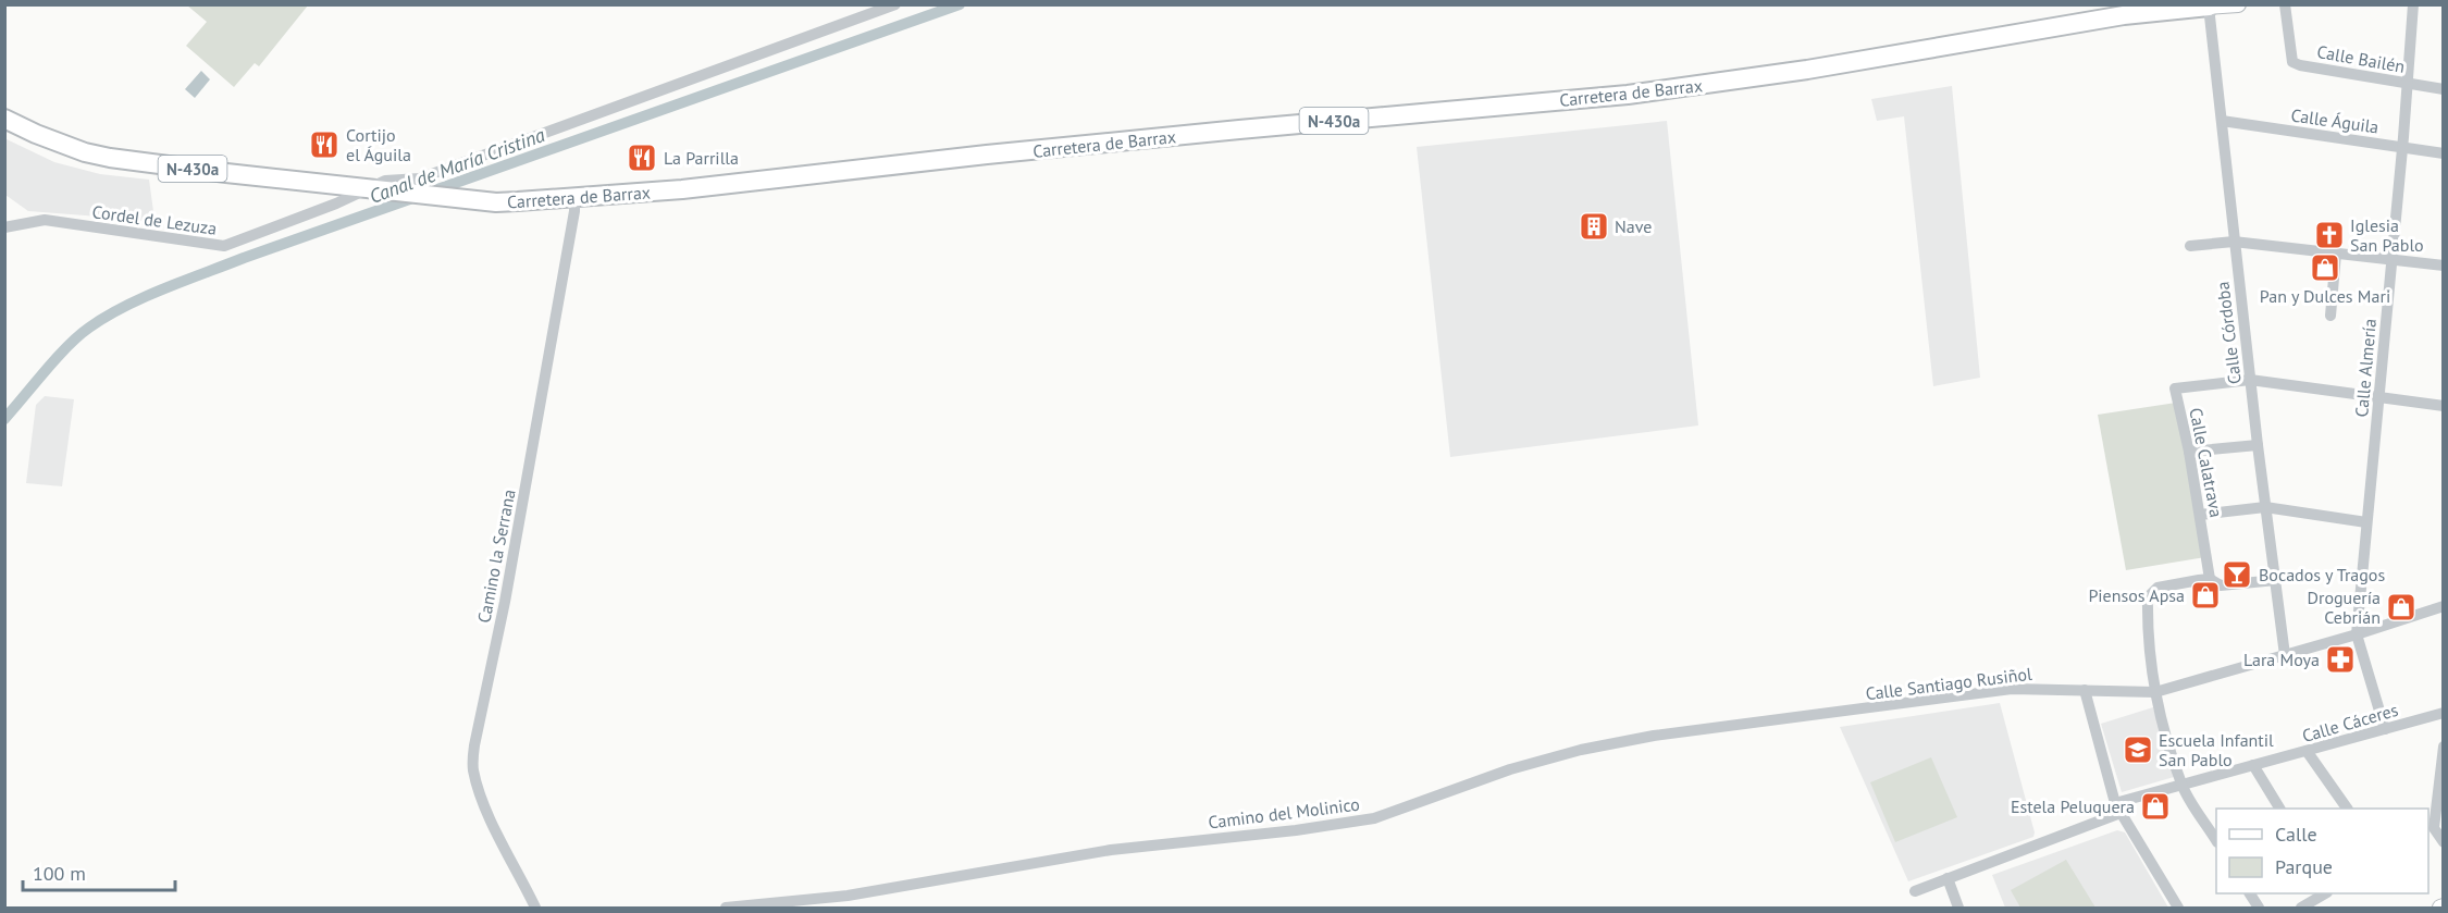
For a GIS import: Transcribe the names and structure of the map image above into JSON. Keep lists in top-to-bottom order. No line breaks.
{"streets":{"highway":["Carretera de Barrax","N-430a"],"street":["Calle Bailén","Calle Águila","Cordel de Lezuza","Calle Córdoba","Calle Almería","Calle Calatrava","Camino la Serrana","Calle Santiago Rusiñol","Calle Cáceres","Camino del Molinico"]},"crossings":[["Calle Bailén","Calle Almería"],["Carretera de Barrax","Cordel de Lezuza"],["Carretera de Barrax","Calle Córdoba"],["Carretera de Barrax","Camino la Serrana"],["Calle Águila","Calle Córdoba"],["Calle Águila","Calle Almería"],["Calle Córdoba","Calle Calatrava"],["Calle Córdoba","Calle Santiago Rusiñol"],["Calle Almería","Calle Calatrava"],["Calle Almería","Calle Santiago Rusiñol"],["Calle Almería","Calle Cáceres"],["Calle Santiago Rusiñol","Camino del Molinico"]],"water":["Canal de María Cristina"],"places":{"restaurant":["Cortijo el Águila","La Parrilla"],"building":["Nave"],"church":["Iglesia San Pablo"],"shop":["Pan y Dulces Mari","Piensos Apsa","Droguería Cebrián","Estela Peluquera"],"bar":["Bocados y Tragos"],"pharmacy":["Lara Moya"],"school or university":["Escuela Infantil San Pablo"]},"legend":["Calle","Parque"],"scale_bar":"100 m"}
